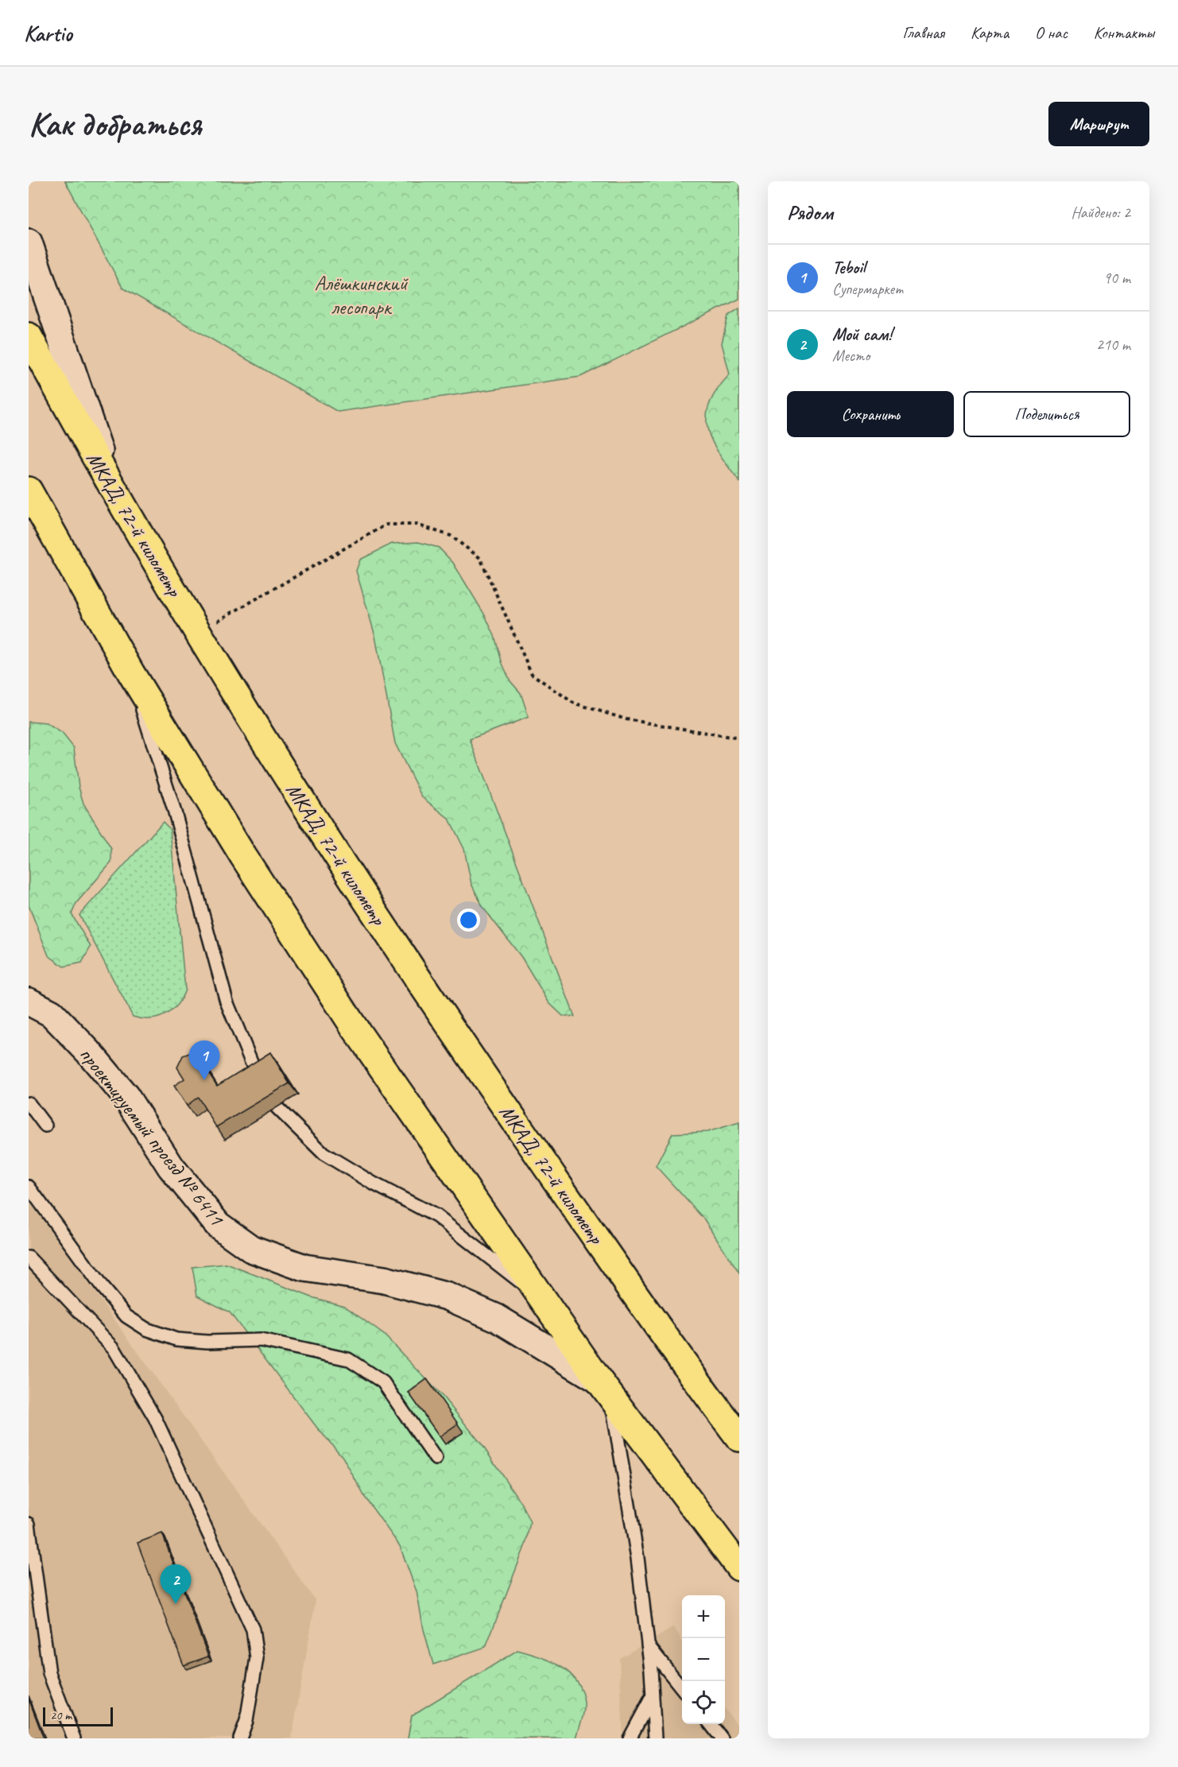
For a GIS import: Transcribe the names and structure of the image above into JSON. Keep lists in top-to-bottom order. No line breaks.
{"streets":{"highway":["МКАД, 72-й километр"],"street":["проектируемый проезд № 6411"]},"parks":["Алёшкинский лесопарк"],"scale_bar":"20 m","page":{"header":"Kartio","nav":["Главная","Карта","О нас","Контакты"],"buttons":["Маршрут",["Сохранить","Поделиться"]],"title":"Как добраться","heading":["Рядом","Найдено: 2"],"list":[{"mark":"1","name":"Teboil","note":"Супермаркет","value":"90 m"},{"mark":"2","name":"Мой сам!","note":"Место","value":"210 m"}],"pins":["1","2"],"map_buttons":["+","−"],"scale":"20 m"}}
